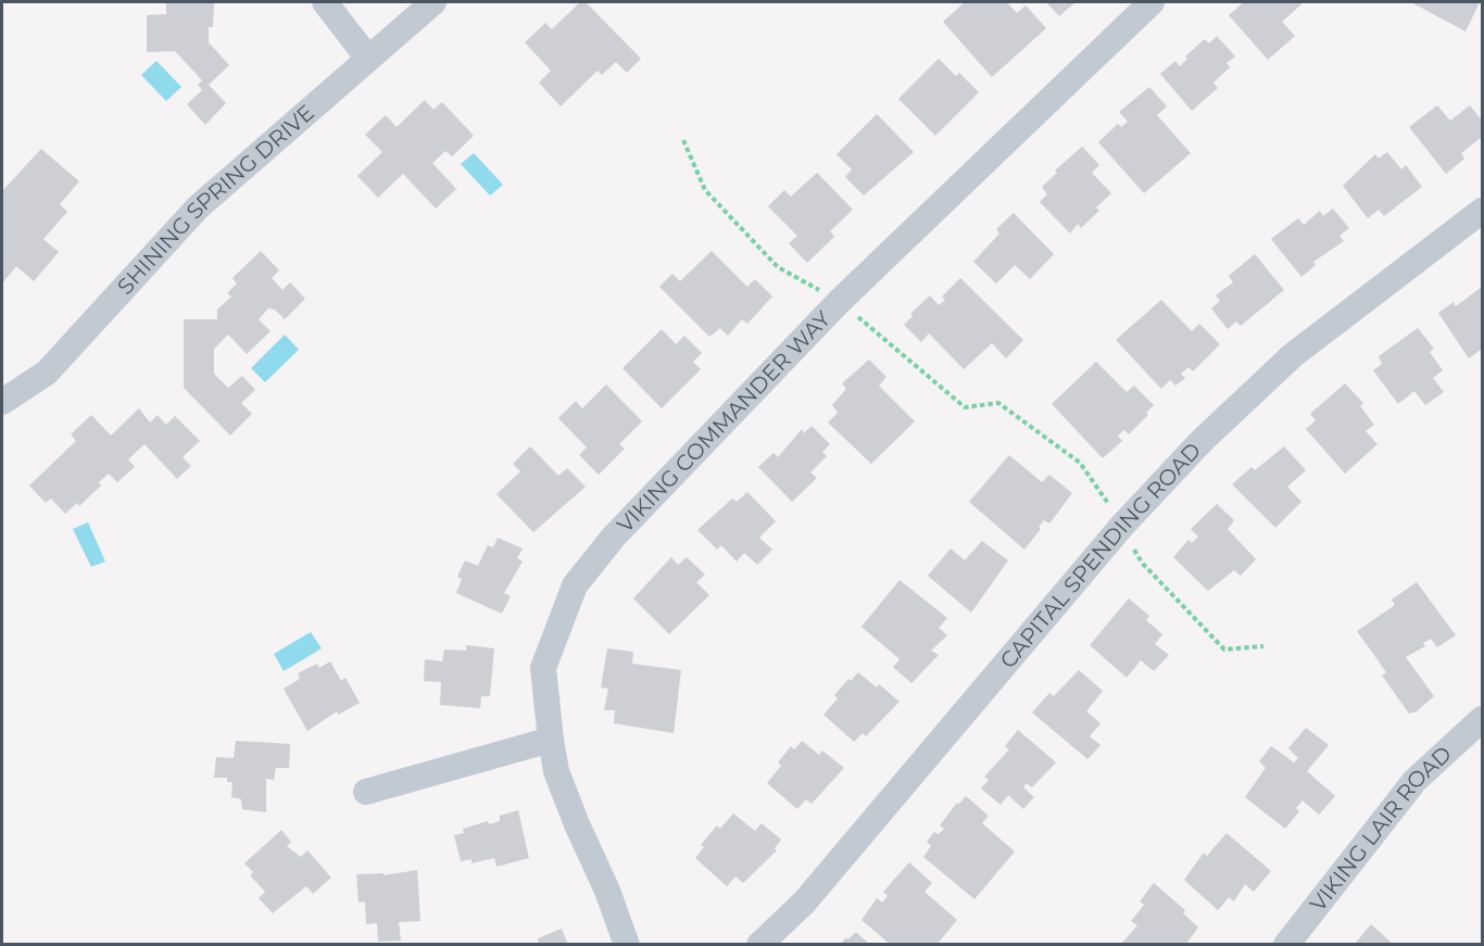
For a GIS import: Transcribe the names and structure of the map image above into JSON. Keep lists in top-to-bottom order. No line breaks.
{"streets":{"street":["SHINING SPRING DRIVE","VIKING COMMANDER WAY","CAPITAL SPENDING ROAD","VIKING LAIR ROAD"]}}
